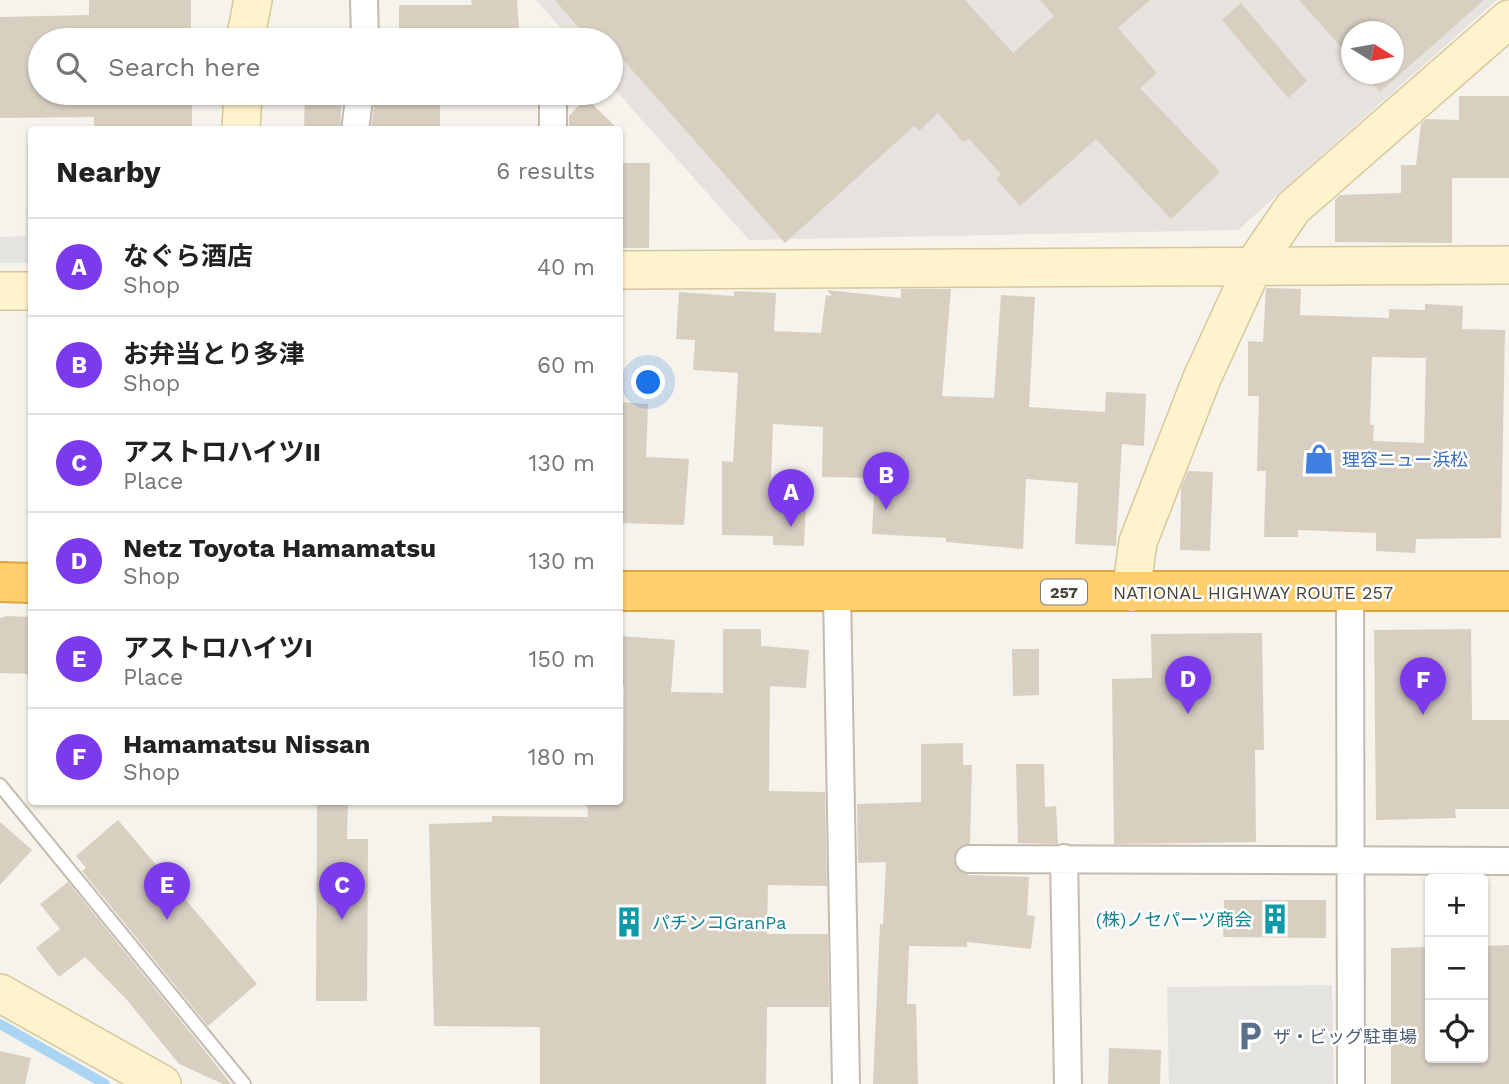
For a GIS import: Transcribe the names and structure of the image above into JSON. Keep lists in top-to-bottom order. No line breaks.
{"streets":{"highway":["257","NATIONAL HIGHWAY ROUTE 257"]},"places":{"shop":["理容ニュー浜松"],"building":["(株)ノセパーツ商会","パチンコGranPa"],"parking":["ザ・ビッグ駐車場"]},"north":"right","page":{"search":"Search here","heading":["Nearby","6 results"],"list":[{"mark":"A","name":"なぐら酒店","note":"Shop","value":"40 m"},{"mark":"B","name":"お弁当とり多津","note":"Shop","value":"60 m"},{"mark":"C","name":"アストロハイツII","note":"Place","value":"130 m"},{"mark":"D","name":"Netz Toyota Hamamatsu","note":"Shop","value":"130 m"},{"mark":"E","name":"アストロハイツI","note":"Place","value":"150 m"},{"mark":"F","name":"Hamamatsu Nissan","note":"Shop","value":"180 m"}],"pins":["B","A","D","F","C","E"],"map_buttons":["+","−"]}}
